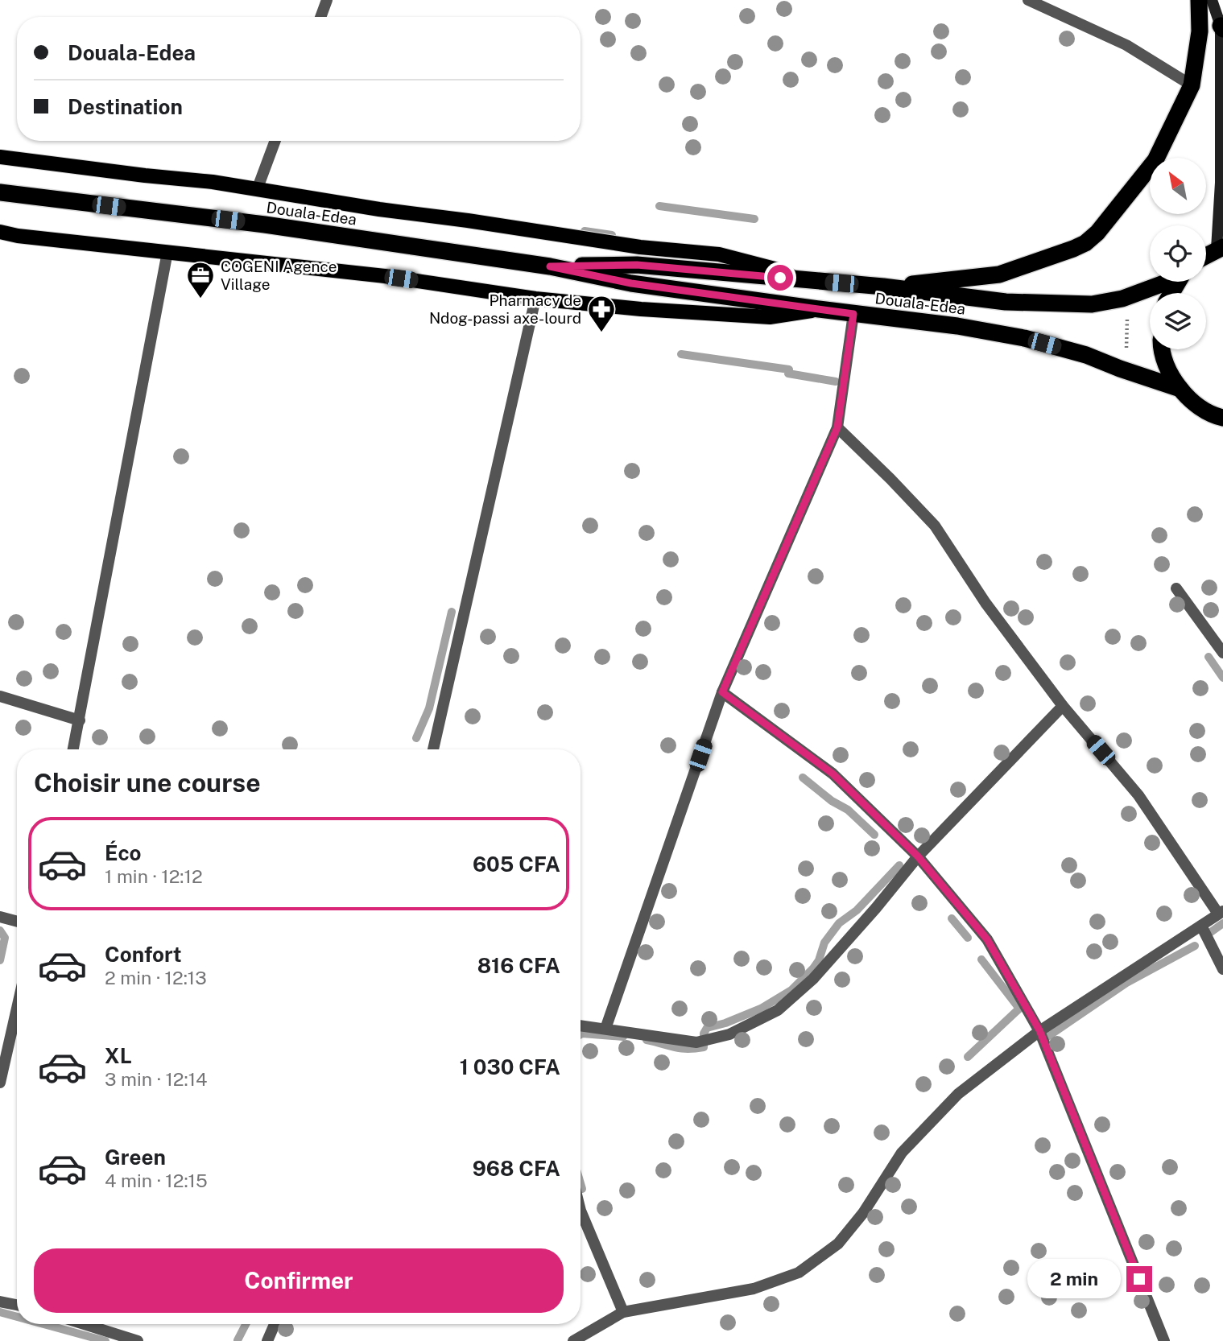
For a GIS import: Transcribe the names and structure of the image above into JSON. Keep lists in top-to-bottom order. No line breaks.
{"streets":{"highway":["Douala-Edea"]},"places":{"office":["COGENI Agence Village"],"pharmacy":["Pharmacy de Ndog-passi axe-lourd"]},"north":"top left","page":{"banner":["Douala-Edea","Destination"],"heading":"Choisir une course","list":[{"name":"Éco","note":"1 min · 12:12","value":"605 CFA"},{"name":"Confort","note":"2 min · 12:13","value":"816 CFA"},{"name":"XL","note":"3 min · 12:14","value":"1 030 CFA"},{"name":"Green","note":"4 min · 12:15","value":"968 CFA"}],"buttons":"Confirmer","bubble":"2 min"}}
